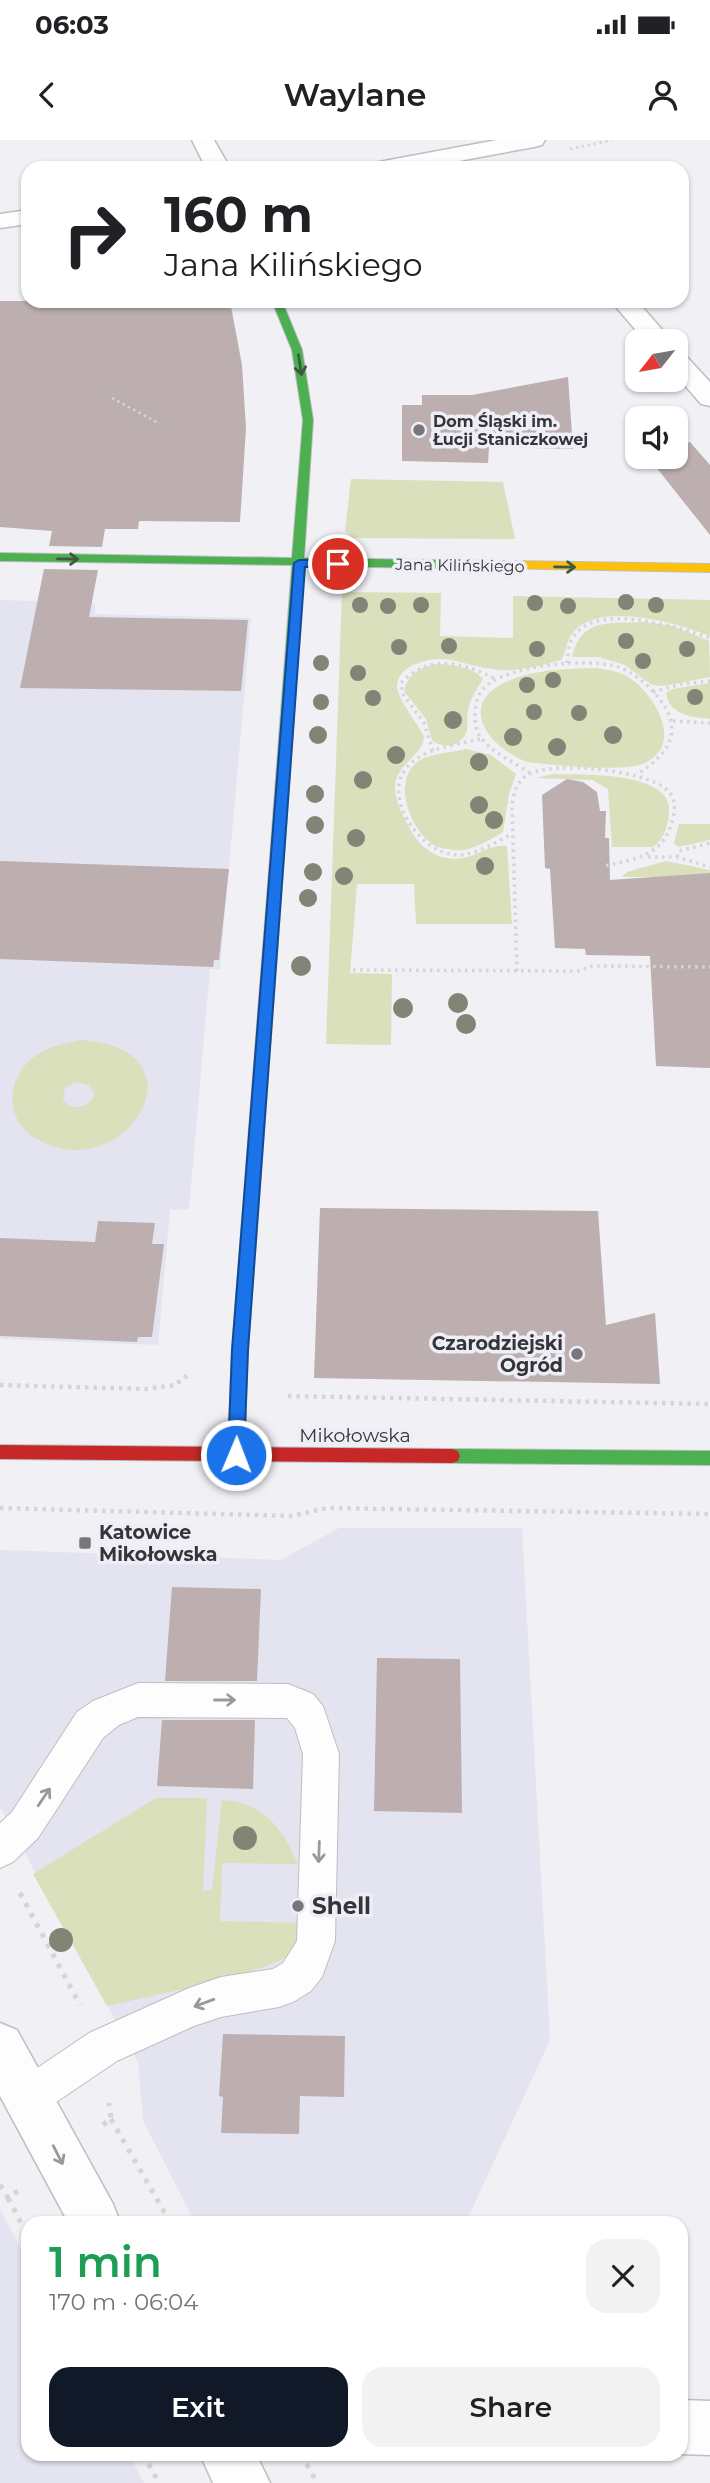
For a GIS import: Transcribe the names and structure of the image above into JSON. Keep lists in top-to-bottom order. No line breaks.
{"streets":{"street":["Jana Kilińskiego","Mikołowska"]},"one_way":["Jana Kilińskiego"],"places":{"other":["Dom Śląski im. Łucji Staniczkowej","Czarodziejski Ogród","Shell"],"transit":["Katowice Mikołowska"]},"north":"bottom left","page":{"status":"06:03","header":"Waylane","turn":["160 m","Jana Kilińskiego"],"heading":["1 min","170 m · 06:04"],"buttons":["Exit","Share"]}}
